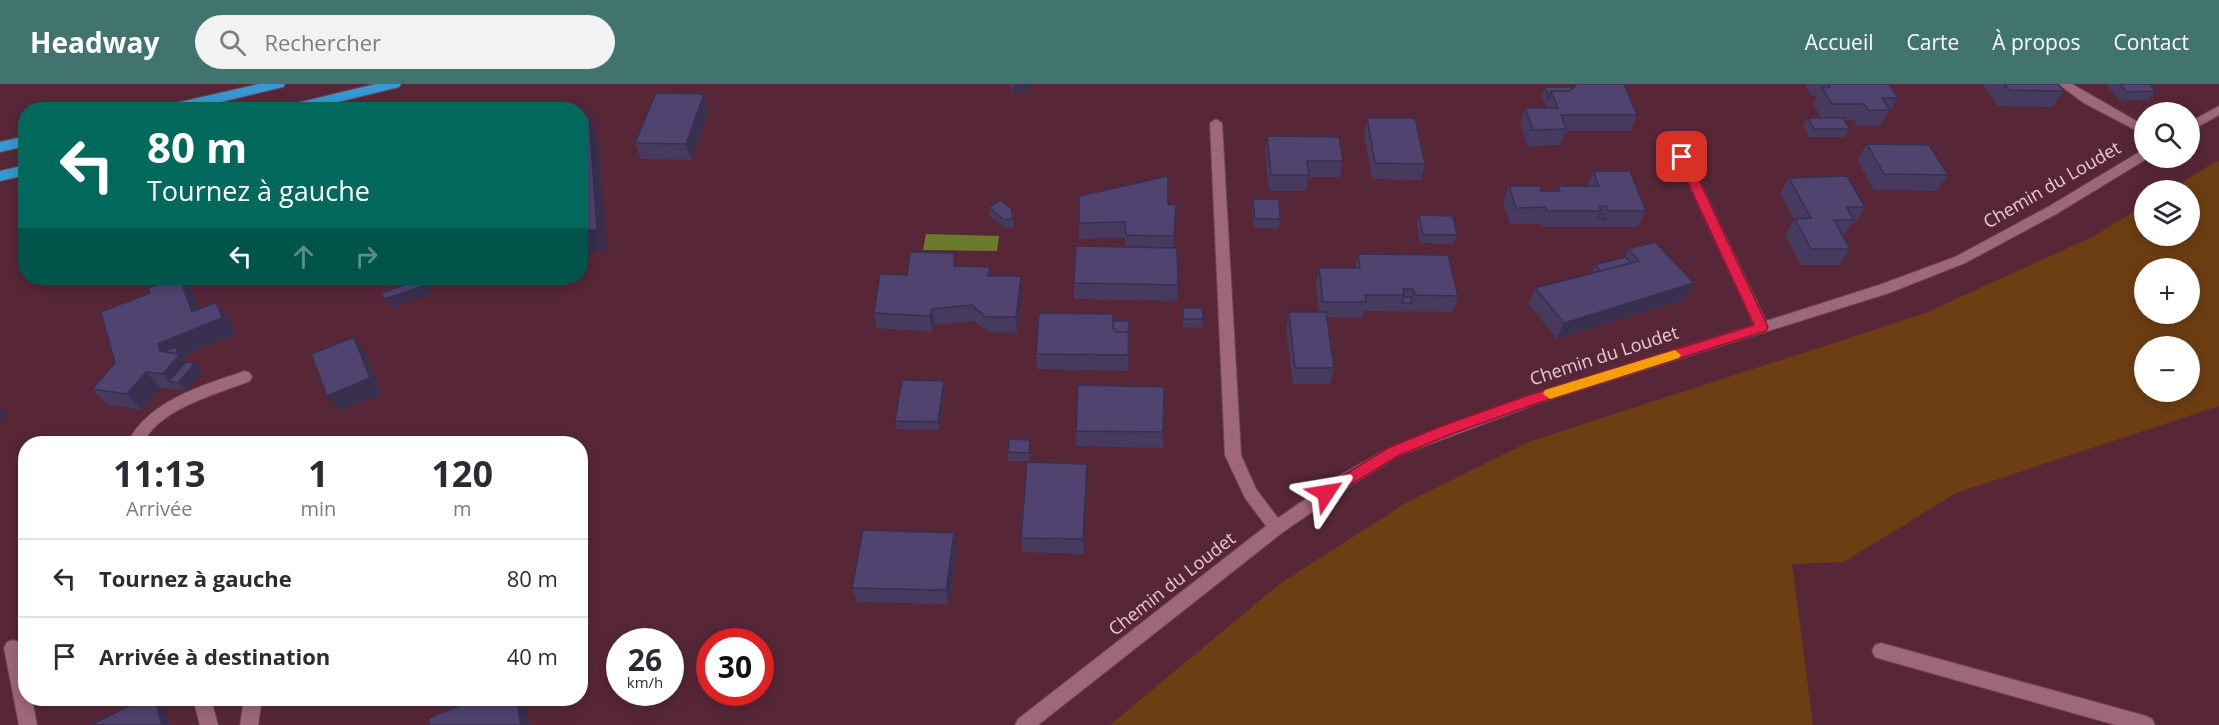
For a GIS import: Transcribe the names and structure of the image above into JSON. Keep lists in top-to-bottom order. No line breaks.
{"streets":{"street":["Chemin du Loudet"]},"page":{"header":"Headway","search":"Rechercher","nav":["Accueil","Carte","À propos","Contact"],"map_buttons":["+","−"],"turn":["80 m","Tournez à gauche"],"eta":["11:13","Arrivée","1","min","120","m"],"list":[{"name":"Tournez à gauche","value":"80 m"},{"name":"Arrivée à destination","value":"40 m"}],"speed":"26 km/h","limit":"30"}}
